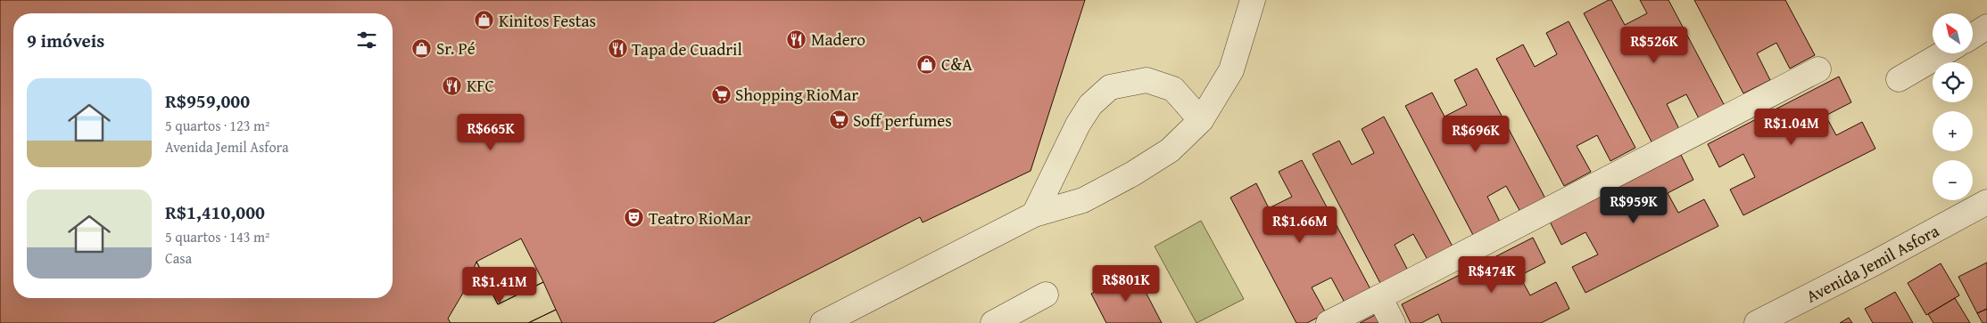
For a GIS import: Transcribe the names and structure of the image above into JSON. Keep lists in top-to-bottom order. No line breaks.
{"streets":{"street":["Avenida Jemil Asfora"]},"places":{"shop":["Kinitos Festas","Sr. Pé","C&A"],"restaurant":["Madero","Tapa de Cuadril","KFC"],"supermarket":["Shopping RioMar","Soff perfumes"],"theatre":["Teatro RioMar"]},"north":"top left","page":{"map_buttons":["+","−"],"heading":"9 imóveis","price":["R$526K","R$1.04M","R$665K","R$696K","R$959K","R$1.66M","R$474K","R$801K","R$1.41M"],"list":[{"name":"R$959,000","note":"5 quartos · 123 m² · Avenida Jemil Asfora"},{"name":"R$1,410,000","note":"5 quartos · 143 m² · Casa"}]}}
